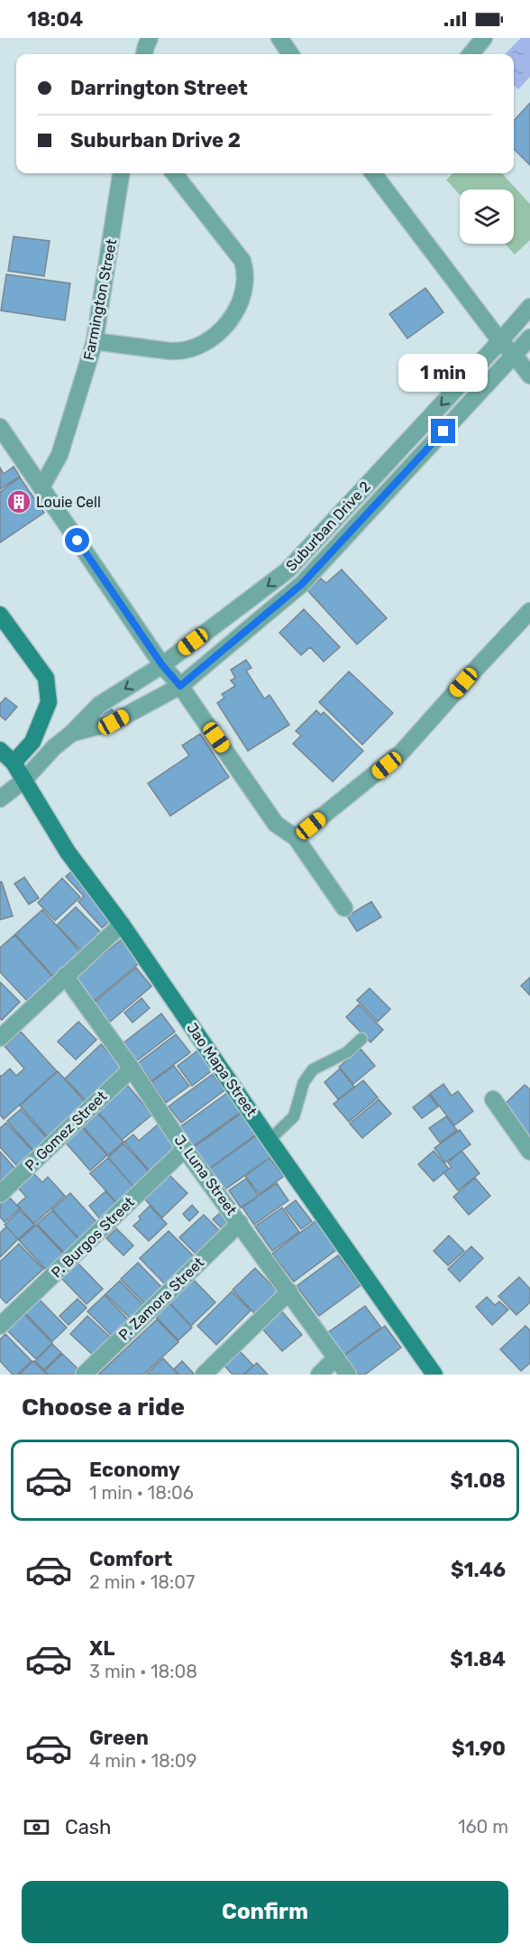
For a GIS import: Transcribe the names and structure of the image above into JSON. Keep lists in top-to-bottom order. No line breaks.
{"streets":{"street":["Farmington Street","Suburban Drive 2","Jao Mapa Street","P. Gomez Street","J. Luna Street","P. Burgos Street","P. Zamora Street"]},"crossings":[["Suburban Drive 2","Jao Mapa Street"],["P. Gomez Street","J. Luna Street"],["J. Luna Street","P. Burgos Street"],["J. Luna Street","P. Zamora Street"]],"places":{"building":["Louie Cell"]},"page":{"status":"18:04","banner":["Darrington Street","Suburban Drive 2"],"bubble":"1 min","heading":"Choose a ride","list":[{"name":"Economy","note":"1 min · 18:06","value":"$1.08"},{"name":"Comfort","note":"2 min · 18:07","value":"$1.46"},{"name":"XL","note":"3 min · 18:08","value":"$1.84"},{"name":"Green","note":"4 min · 18:09","value":"$1.90"}],"pay":["Cash","160 m"],"buttons":"Confirm"}}
